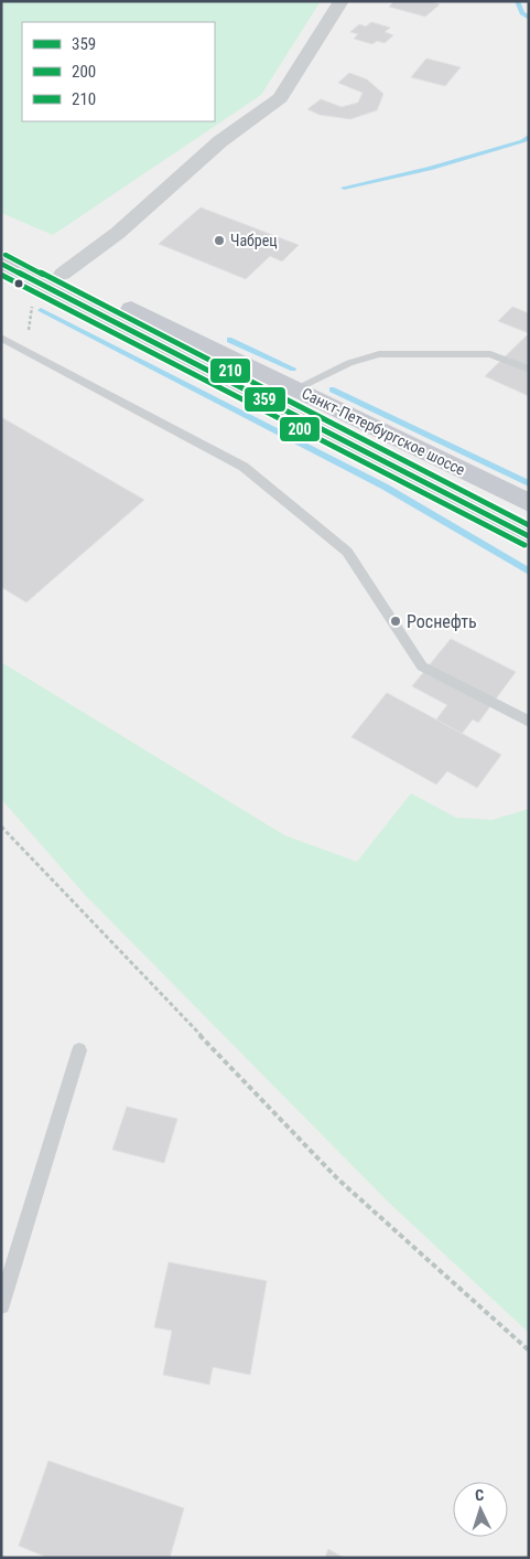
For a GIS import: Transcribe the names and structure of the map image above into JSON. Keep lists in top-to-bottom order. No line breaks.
{"streets":{"main road":["Санкт-Петербургское шоссе"]},"places":["Чабрец","Роснефть"],"lines":["transit line 210","transit line 359","transit line 200"],"legend":["359","200","210"],"north":"top"}
